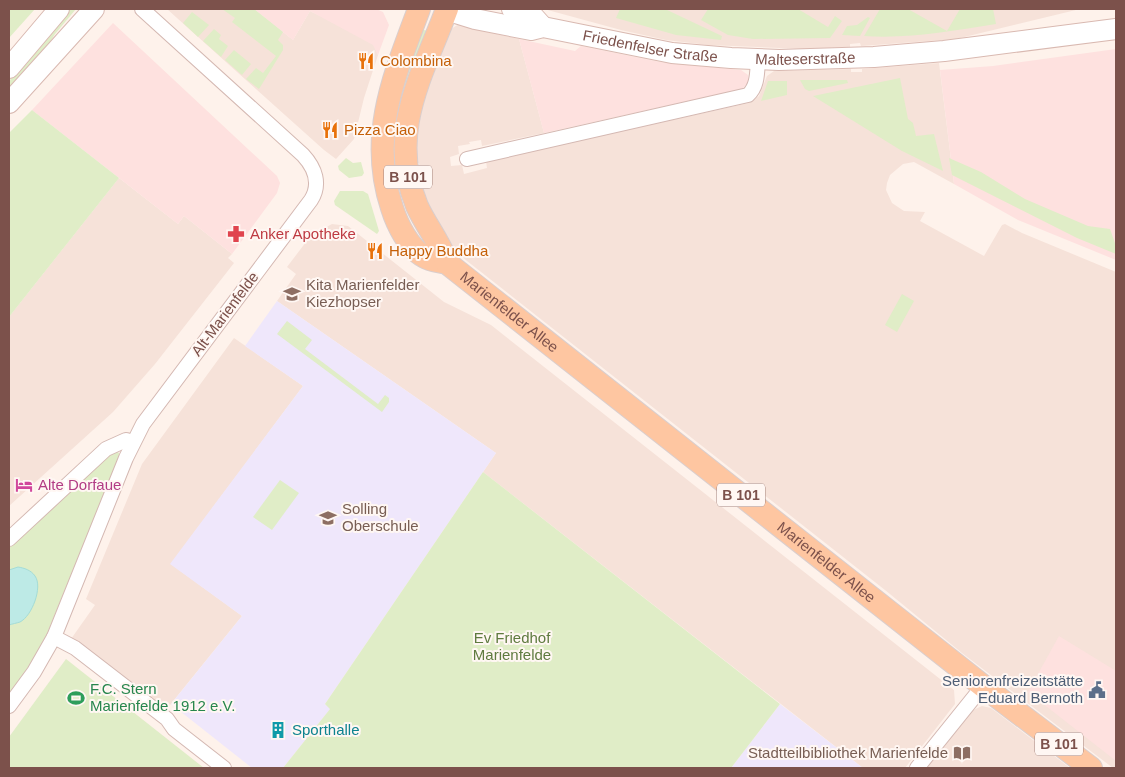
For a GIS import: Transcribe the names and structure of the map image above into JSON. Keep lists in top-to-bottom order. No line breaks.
{"streets":{"main road":["Friedenfelser Straße","Malteserstraße","B 101","Marienfelder Allee"],"street":["Alt-Marienfelde"]},"crossings":[["Friedenfelser Straße","Malteserstraße"],["Friedenfelser Straße","Marienfelder Allee"]],"parks":["Ev Friedhof Marienfelde"],"places":{"restaurant":["Colombina","Pizza Ciao","Happy Buddha"],"pharmacy":["Anker Apotheke"],"school or university":["Kita Marienfelder Kiezhopser","Solling Oberschule"],"hotel":["Alte Dorfaue"],"public building":["Seniorenfreizeitstätte Eduard Bernoth"],"sports":["F.C. Stern Marienfelde 1912 e.V."],"building":["Sporthalle"],"library":["Stadtteilbibliothek Marienfelde"]}}
